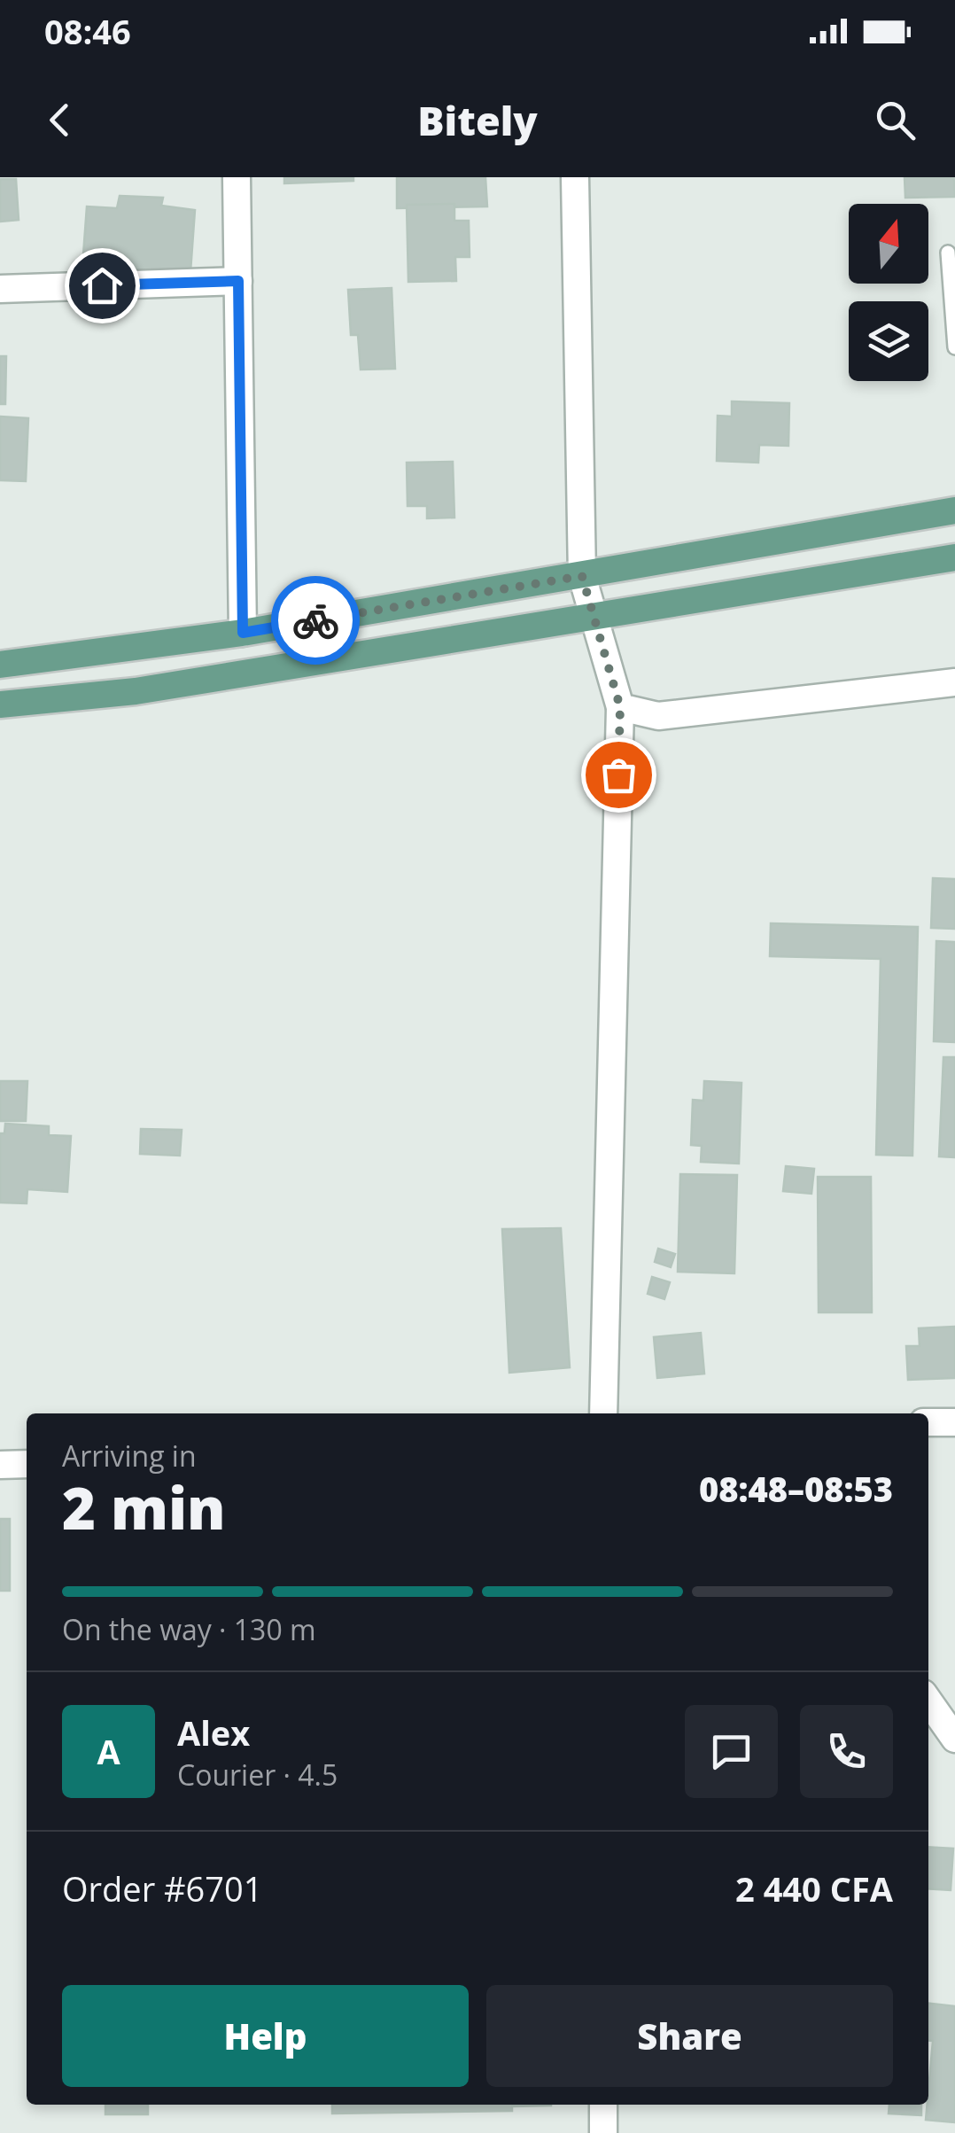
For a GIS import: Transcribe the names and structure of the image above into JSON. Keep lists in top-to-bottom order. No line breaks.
{"north":"top","page":{"status":"08:46","header":"Bitely","heading":["2 min","Arriving in","08:48–08:53"],"panel":["Alex","Courier · 4.5","Order #6701","2 440 CFA"],"bar":"On the way · 130 m","round":"A","buttons":["Help","Share"]}}
